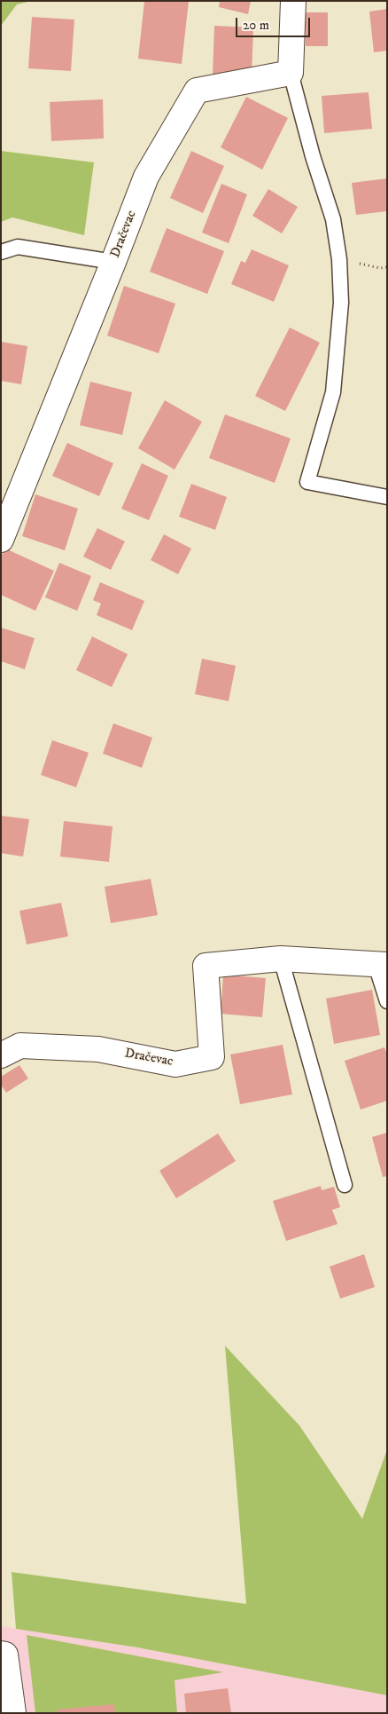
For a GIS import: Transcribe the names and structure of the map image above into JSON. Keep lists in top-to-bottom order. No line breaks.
{"streets":{"street":["Dračevac"]},"scale_bar":"20 m"}
